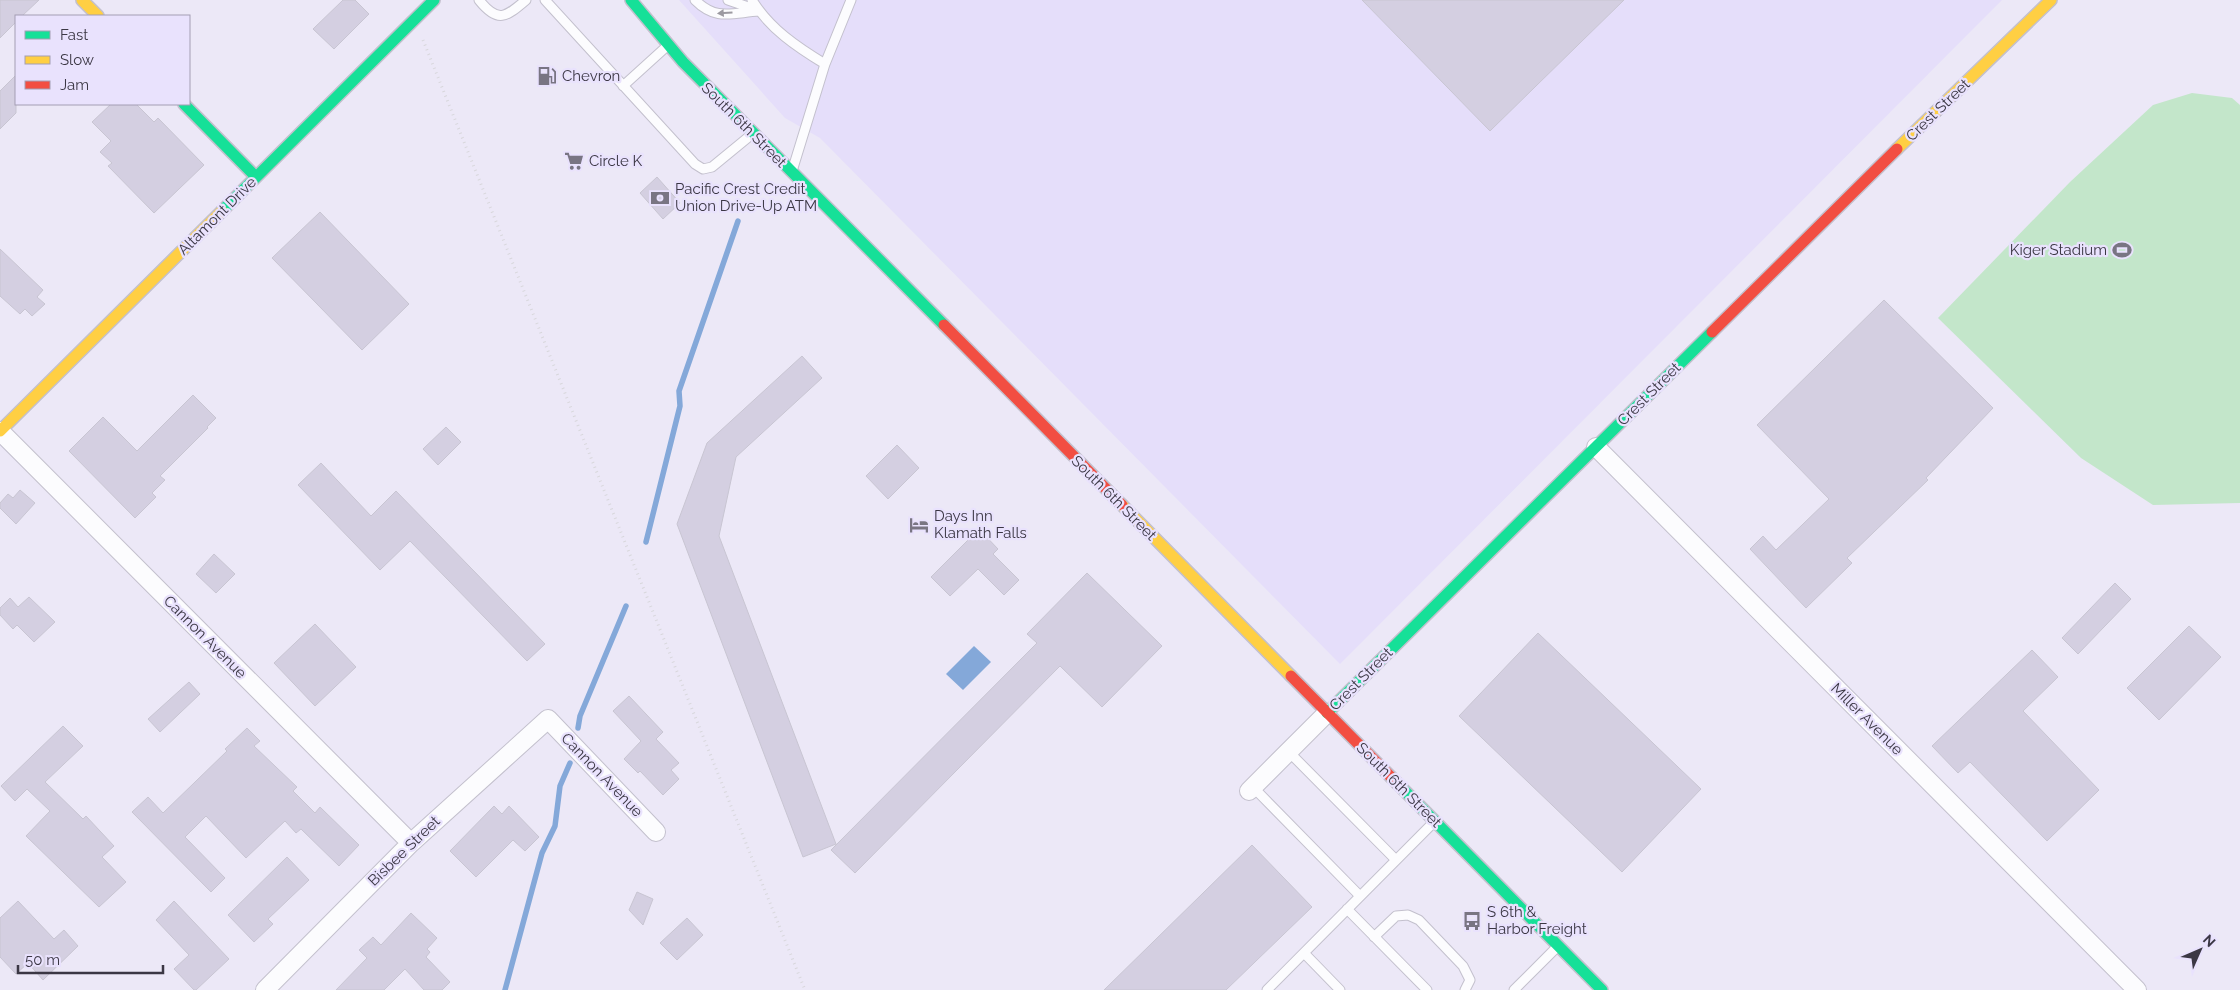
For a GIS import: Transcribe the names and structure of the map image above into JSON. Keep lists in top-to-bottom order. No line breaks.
{"streets":{"main road":["Crest Street","South 6th Street","Altamont Drive"],"street":["Cannon Avenue","Miller Avenue","Bisbee Street"]},"crossings":[["Crest Street","South 6th Street"],["Crest Street","Miller Avenue"],["Altamont Drive","Cannon Avenue"],["Cannon Avenue","Bisbee Street"]],"places":{"fuel station":["Chevron"],"supermarket":["Circle K"],"bank":["Pacific Crest Credit Union Drive-Up ATM"],"sports":["Kiger Stadium"],"hotel":["Days Inn Klamath Falls"],"bus stop":["S 6th & Harbor Freight"]},"legend":["Fast","Slow","Jam"],"scale_bar":"50 m","north":"top right"}
